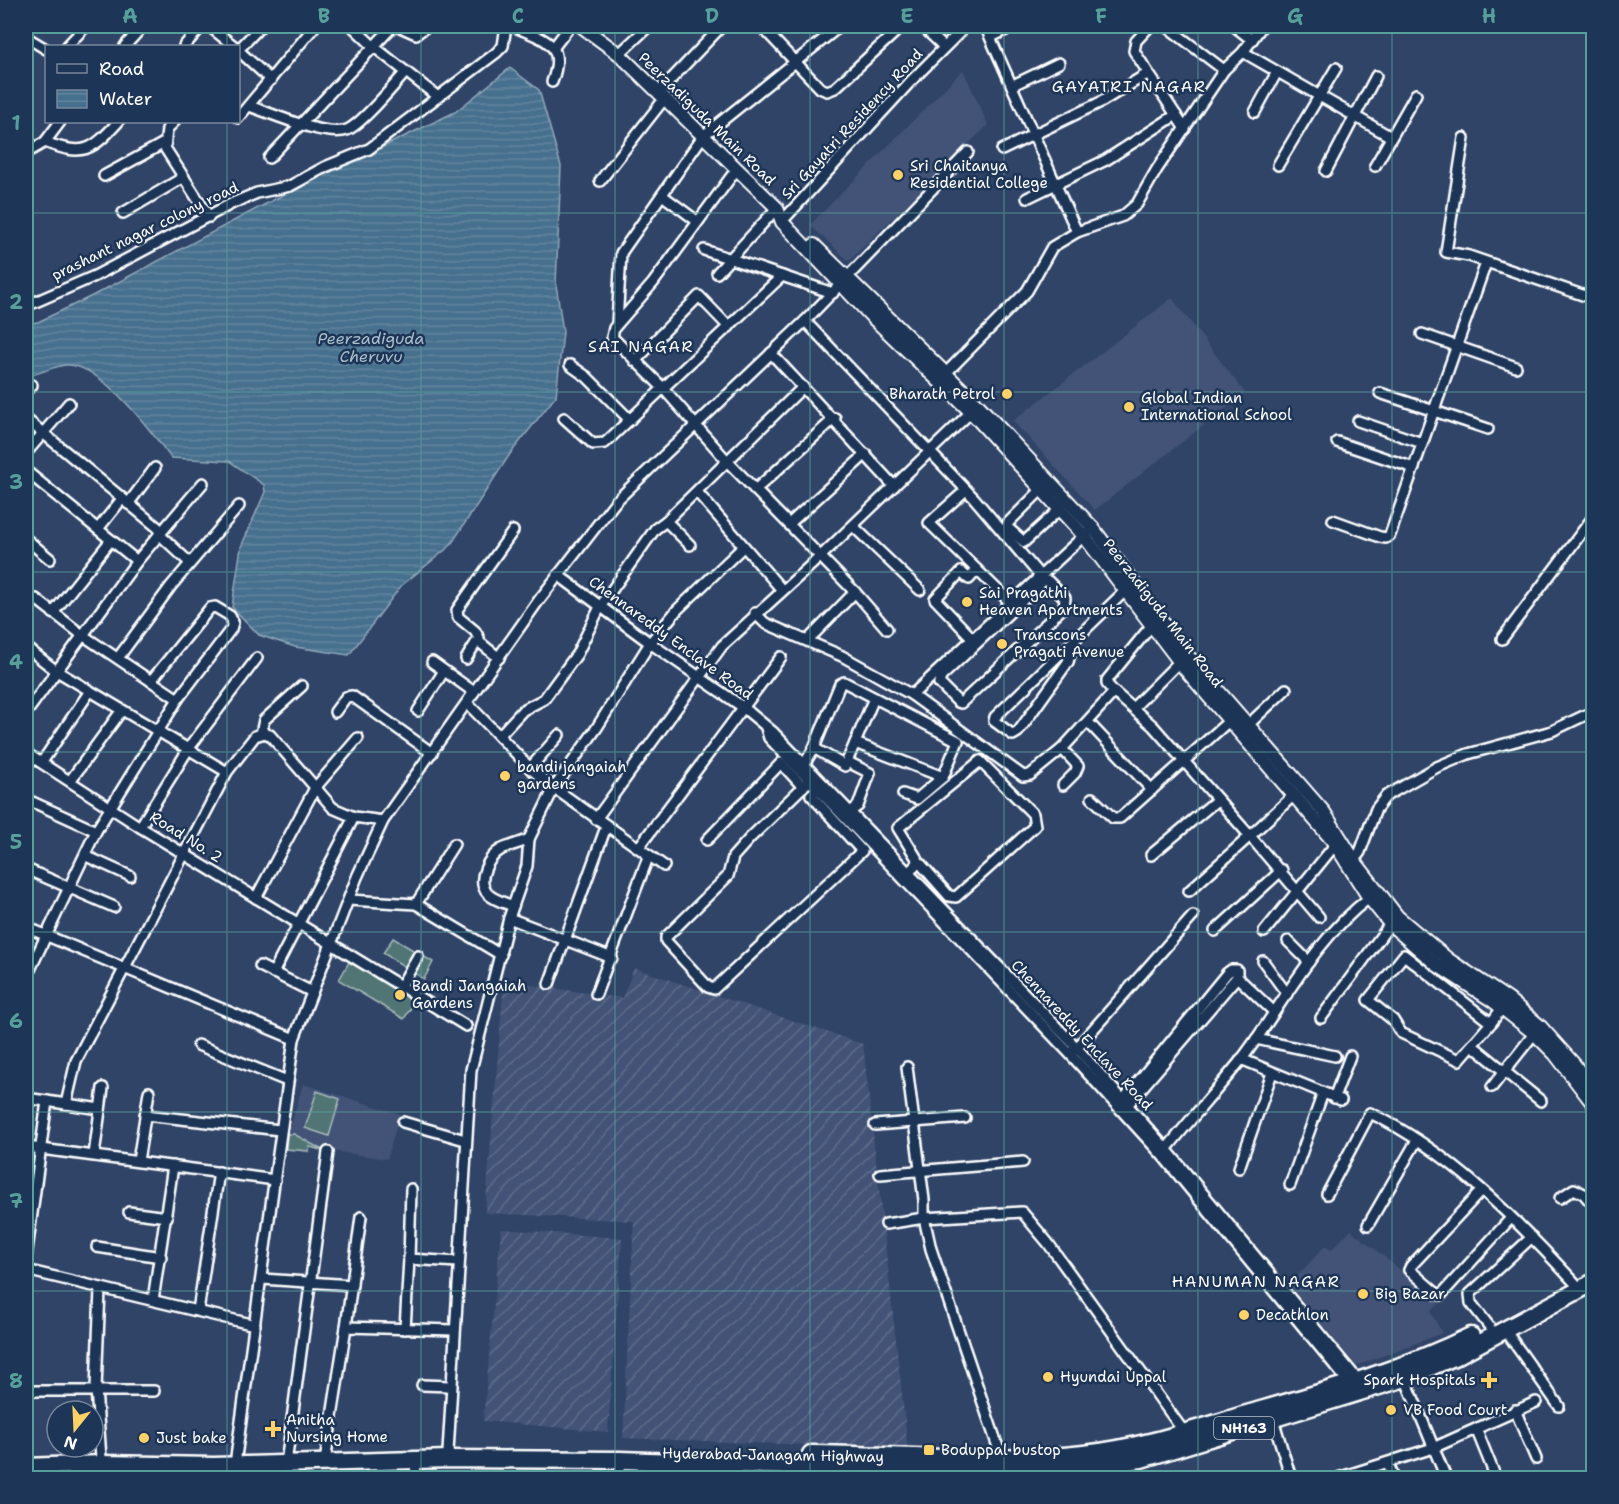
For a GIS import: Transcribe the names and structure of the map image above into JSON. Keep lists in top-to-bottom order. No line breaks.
{"streets":{"highway":["NH163","Hyderabad-Janagam Highway"],"street":["Peerzadiguda Main Road","Sri Gayatri Residency Road","prashant nagar colony road","Chennareddy Enclave Road","Road No. 2"]},"crossings":[["Peerzadiguda Main Road","Sri Gayatri Residency Road"],["Chennareddy Enclave Road","Hyderabad-Janagam Highway"]],"districts":["GAYATRI NAGAR","SAI NAGAR","HANUMAN NAGAR"],"water":["Peerzadiguda Cheruvu"],"places":{"other":["Sri Chaitanya Residential College","Bharath Petrol","Global Indian International School","Sai Pragathi Heaven Apartments","Transcons Pragati Avenue","bandi jangaiah gardens","Bandi Jangaiah Gardens","Big Bazar","Decathlon","Hyundai Uppal","VB Food Court","Just bake"],"health":["Spark Hospitals","Anitha Nursing Home"],"transit":["Boduppal bustop"]},"legend":["Road","Water"],"north":"bottom","grid":{"columns":["A","B","C","D","E","F","G","H"],"rows":["1","2","3","4","5","6","7","8"]}}
